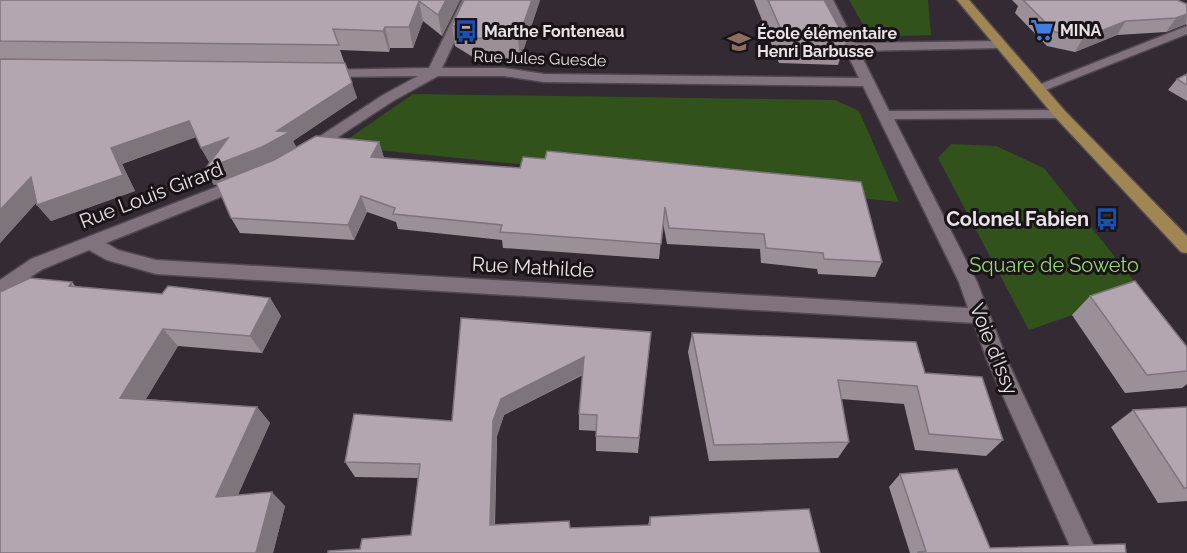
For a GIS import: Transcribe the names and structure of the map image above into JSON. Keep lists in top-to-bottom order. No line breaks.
{"streets":{"street":["Rue Jules Guesde","Rue Louis Girard","Rue Mathilde","Voie d'Issy"]},"crossings":[["Rue Louis Girard","Rue Mathilde"],["Rue Mathilde","Voie d'Issy"]],"parks":["Square de Soweto"],"places":{"supermarket":["MINA"],"bus stop":["Marthe Fonteneau","Colonel Fabien"],"school or university":["École élémentaire Henri Barbusse"]}}
